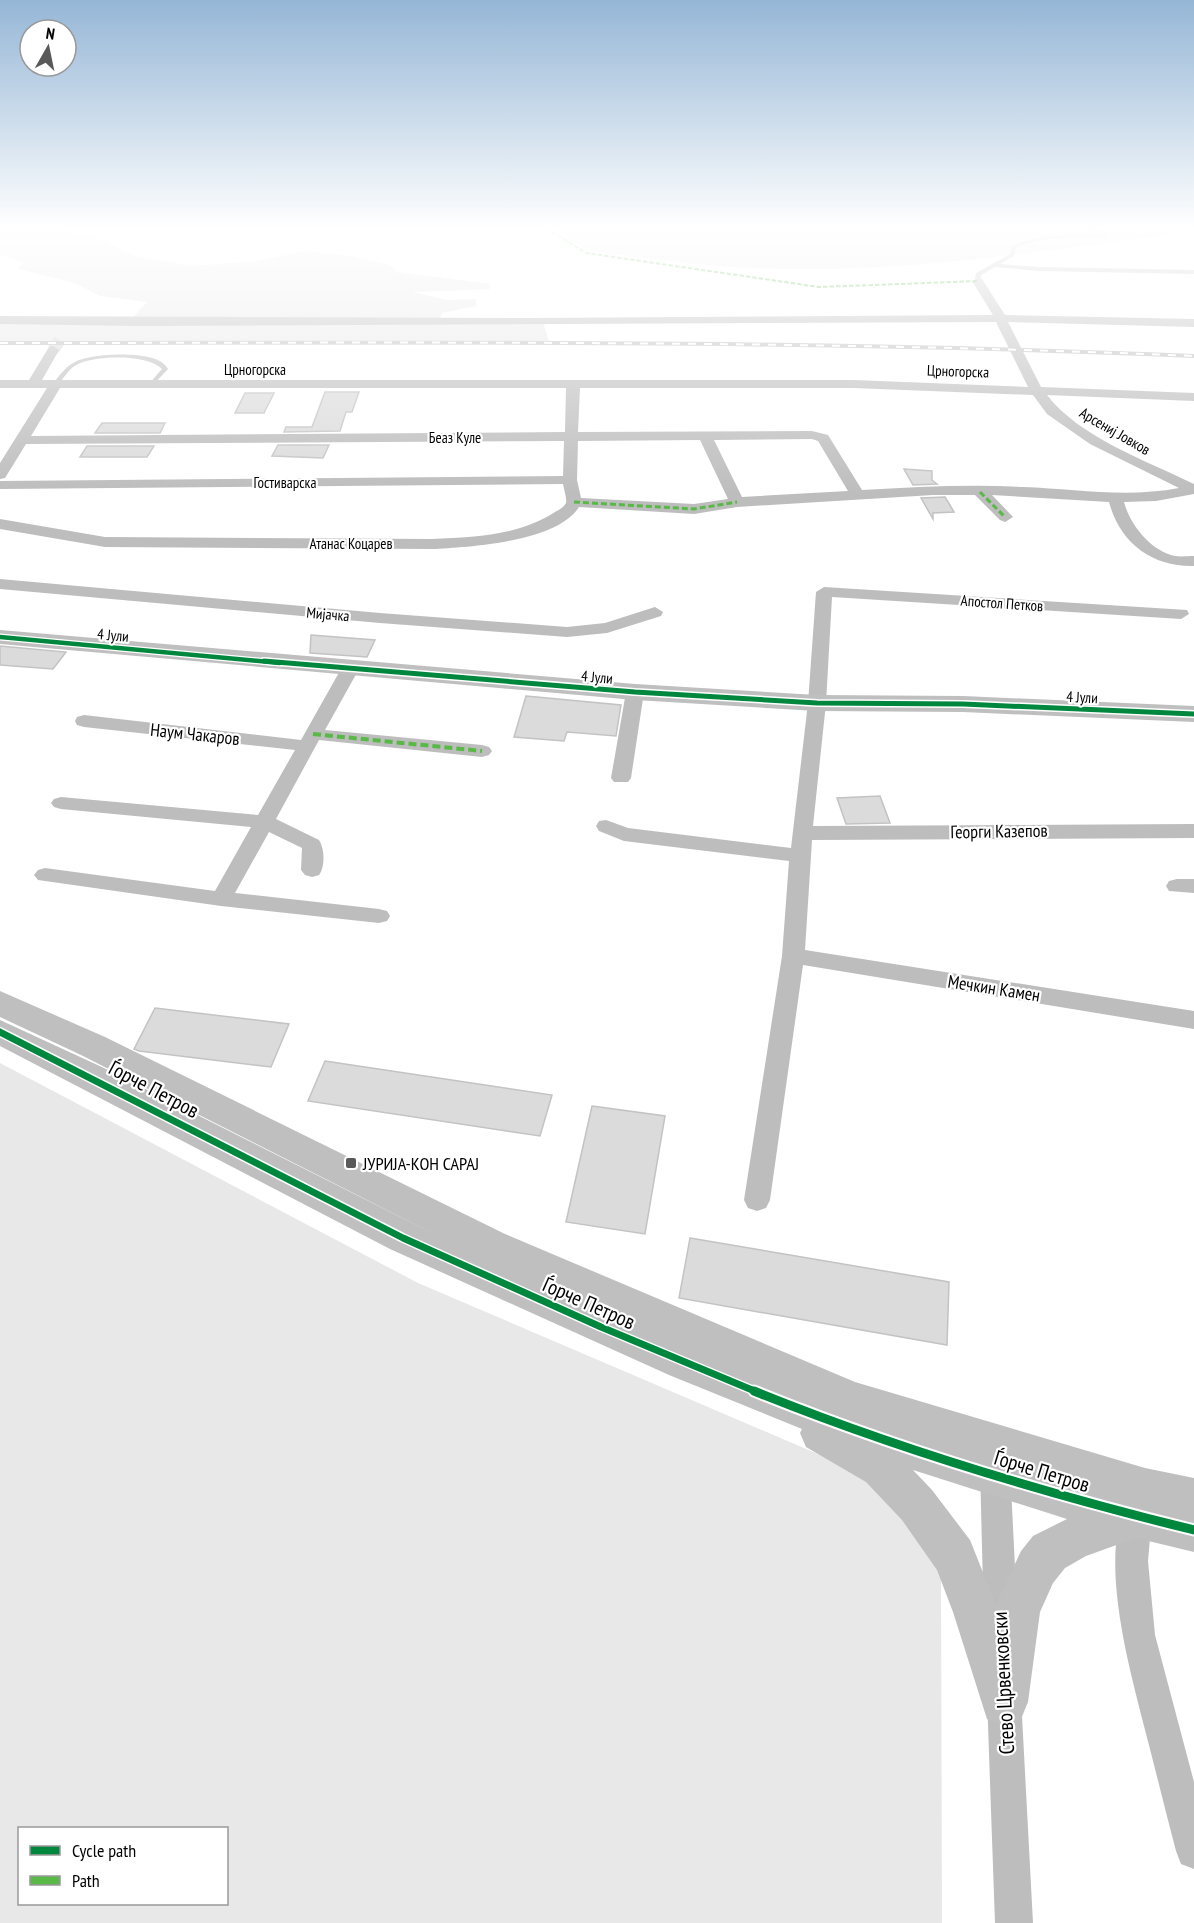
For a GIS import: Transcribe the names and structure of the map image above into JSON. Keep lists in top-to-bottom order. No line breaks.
{"streets":{"street":["Црногорска","Арсениј Јовков","Беаз Куле","Гостиварска","Атанас Коцарев","Апостол Петков","Мијачка","4 Јули","Наум Чакаров","Георги Казепов","Мечкин Камен","Ѓорче Петров","Стево Црвенковски"]},"crossings":[["Црногорска","Арсениј Јовков"],["Апостол Петков","4 Јули"],["Ѓорче Петров","Стево Црвенковски"]],"places":{"transit":["ЈУРИЈА-КОН САРАЈ"]},"legend":["Cycle path","Path"],"north":"top"}
